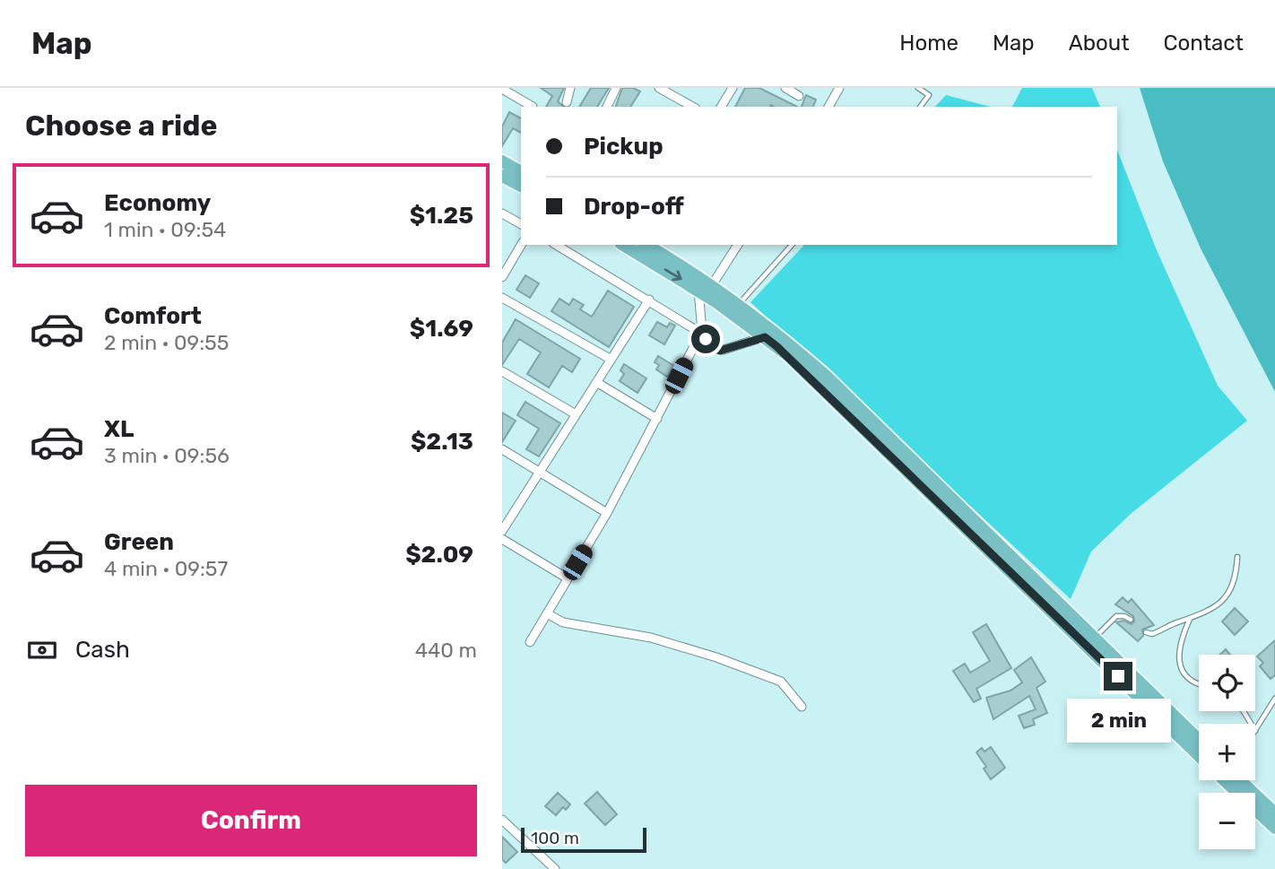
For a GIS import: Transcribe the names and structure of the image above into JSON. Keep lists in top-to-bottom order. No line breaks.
{"scale_bar":"100 m","page":{"header":"Map","nav":["Home","Map","About","Contact"],"heading":"Choose a ride","banner":["Pickup","Drop-off"],"list":[{"name":"Economy","note":"1 min · 09:54","value":"$1.25"},{"name":"Comfort","note":"2 min · 09:55","value":"$1.69"},{"name":"XL","note":"3 min · 09:56","value":"$2.13"},{"name":"Green","note":"4 min · 09:57","value":"$2.09"}],"pay":["Cash","440 m"],"map_buttons":["+","−"],"bubble":"2 min","buttons":"Confirm","scale":"100 m"}}
